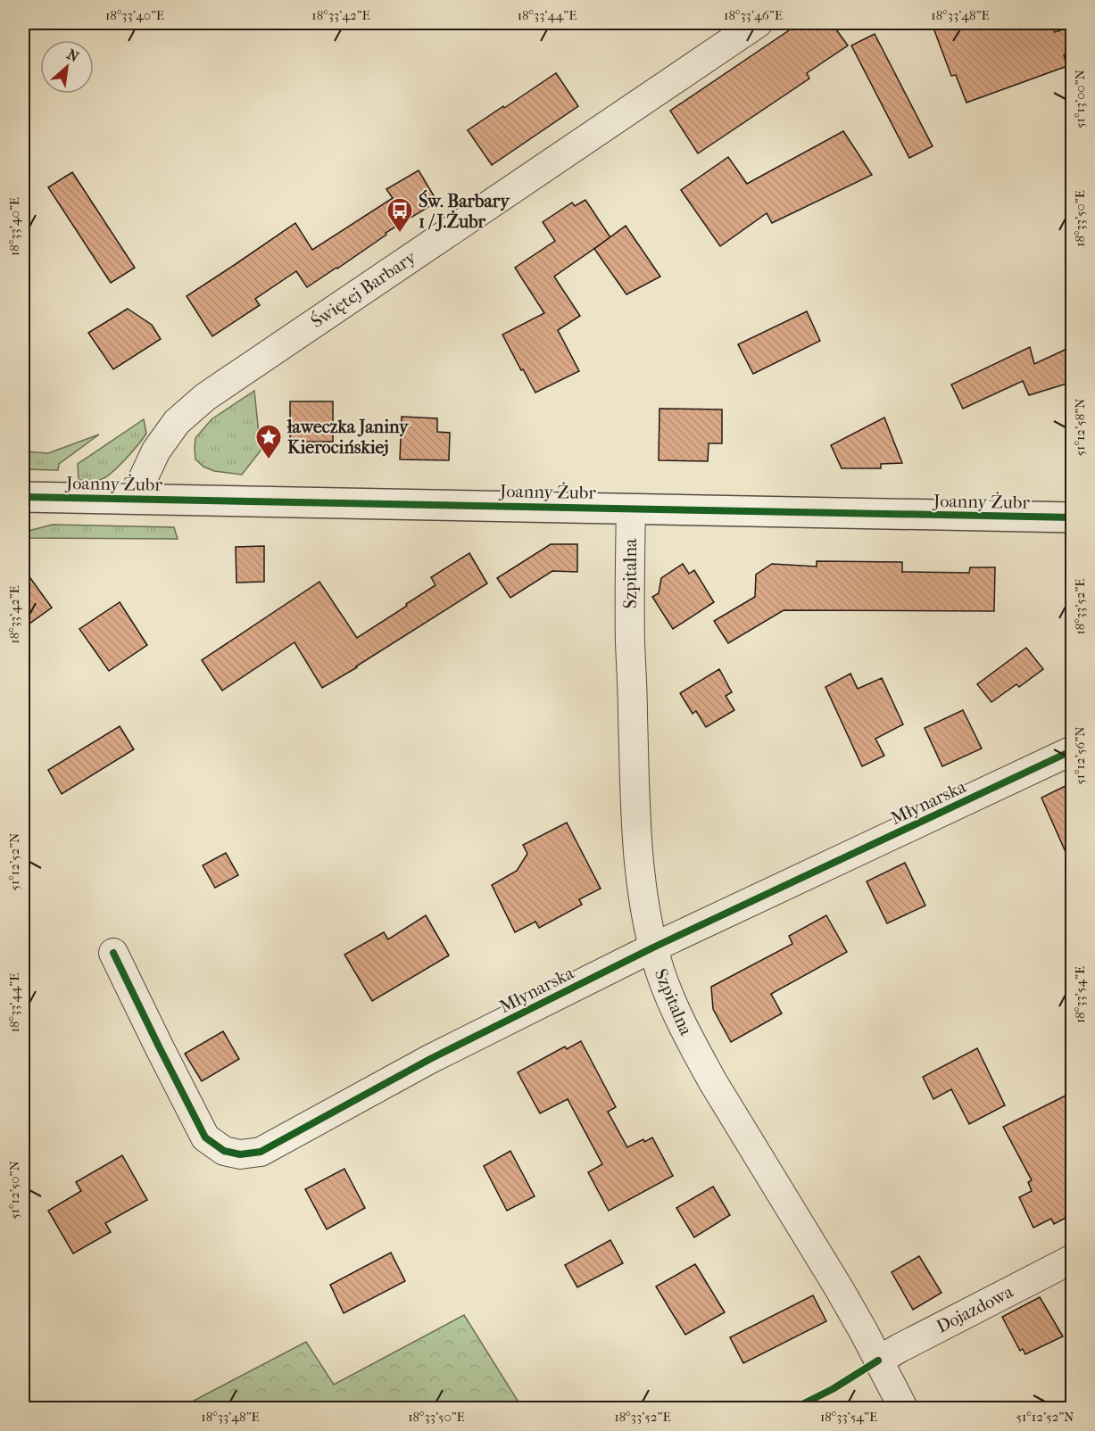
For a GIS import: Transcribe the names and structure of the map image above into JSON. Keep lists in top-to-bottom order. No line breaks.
{"streets":{"street":["Świętej Barbary","Joanny Żubr","Szpitalna","Młynarska","Dojazdowa"]},"crossings":[["Świętej Barbary","Joanny Żubr"],["Joanny Żubr","Szpitalna"],["Szpitalna","Młynarska"],["Szpitalna","Dojazdowa"]],"places":{"bus stop":["Św. Barbary 1 / J.Żubr"],"place":["ławeczka Janiny Kierocińskiej"]},"north":"top right","coordinates":["18°33'40\"E","18°33'42\"E","18°33'44\"E","18°33'46\"E","18°33'48\"E","51°13'00\"N","18°33'50\"E","51°12'58\"N","18°33'52\"E","51°12'56\"N","51°12'52\"N","18°33'54\"E","51°12'50\"N"]}
